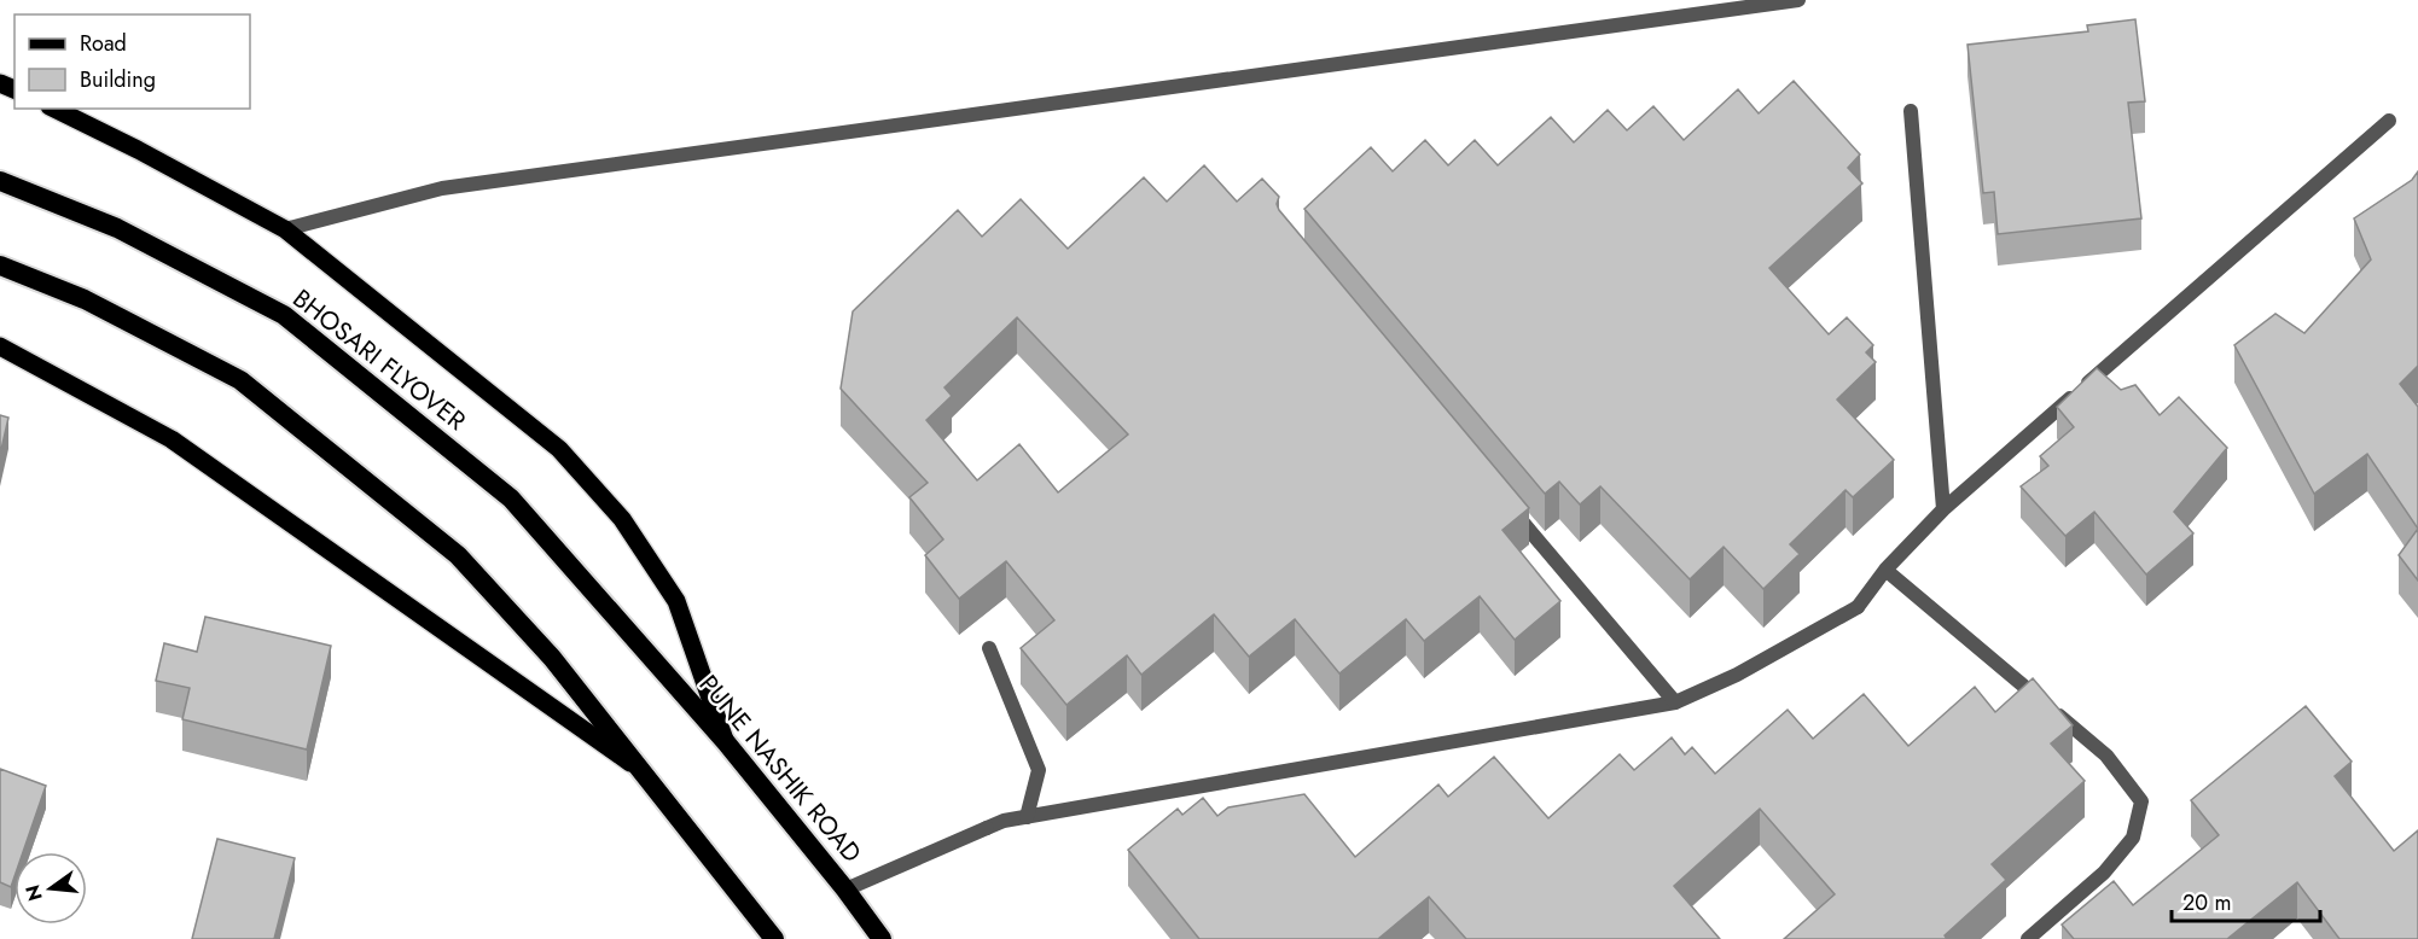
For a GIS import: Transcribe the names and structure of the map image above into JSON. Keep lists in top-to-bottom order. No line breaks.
{"streets":{"highway":["BHOSARI FLYOVER","PUNE NASHIK ROAD"]},"crossings":[["BHOSARI FLYOVER","PUNE NASHIK ROAD"]],"legend":["Road","Building"],"scale_bar":"20 m","north":"left"}
